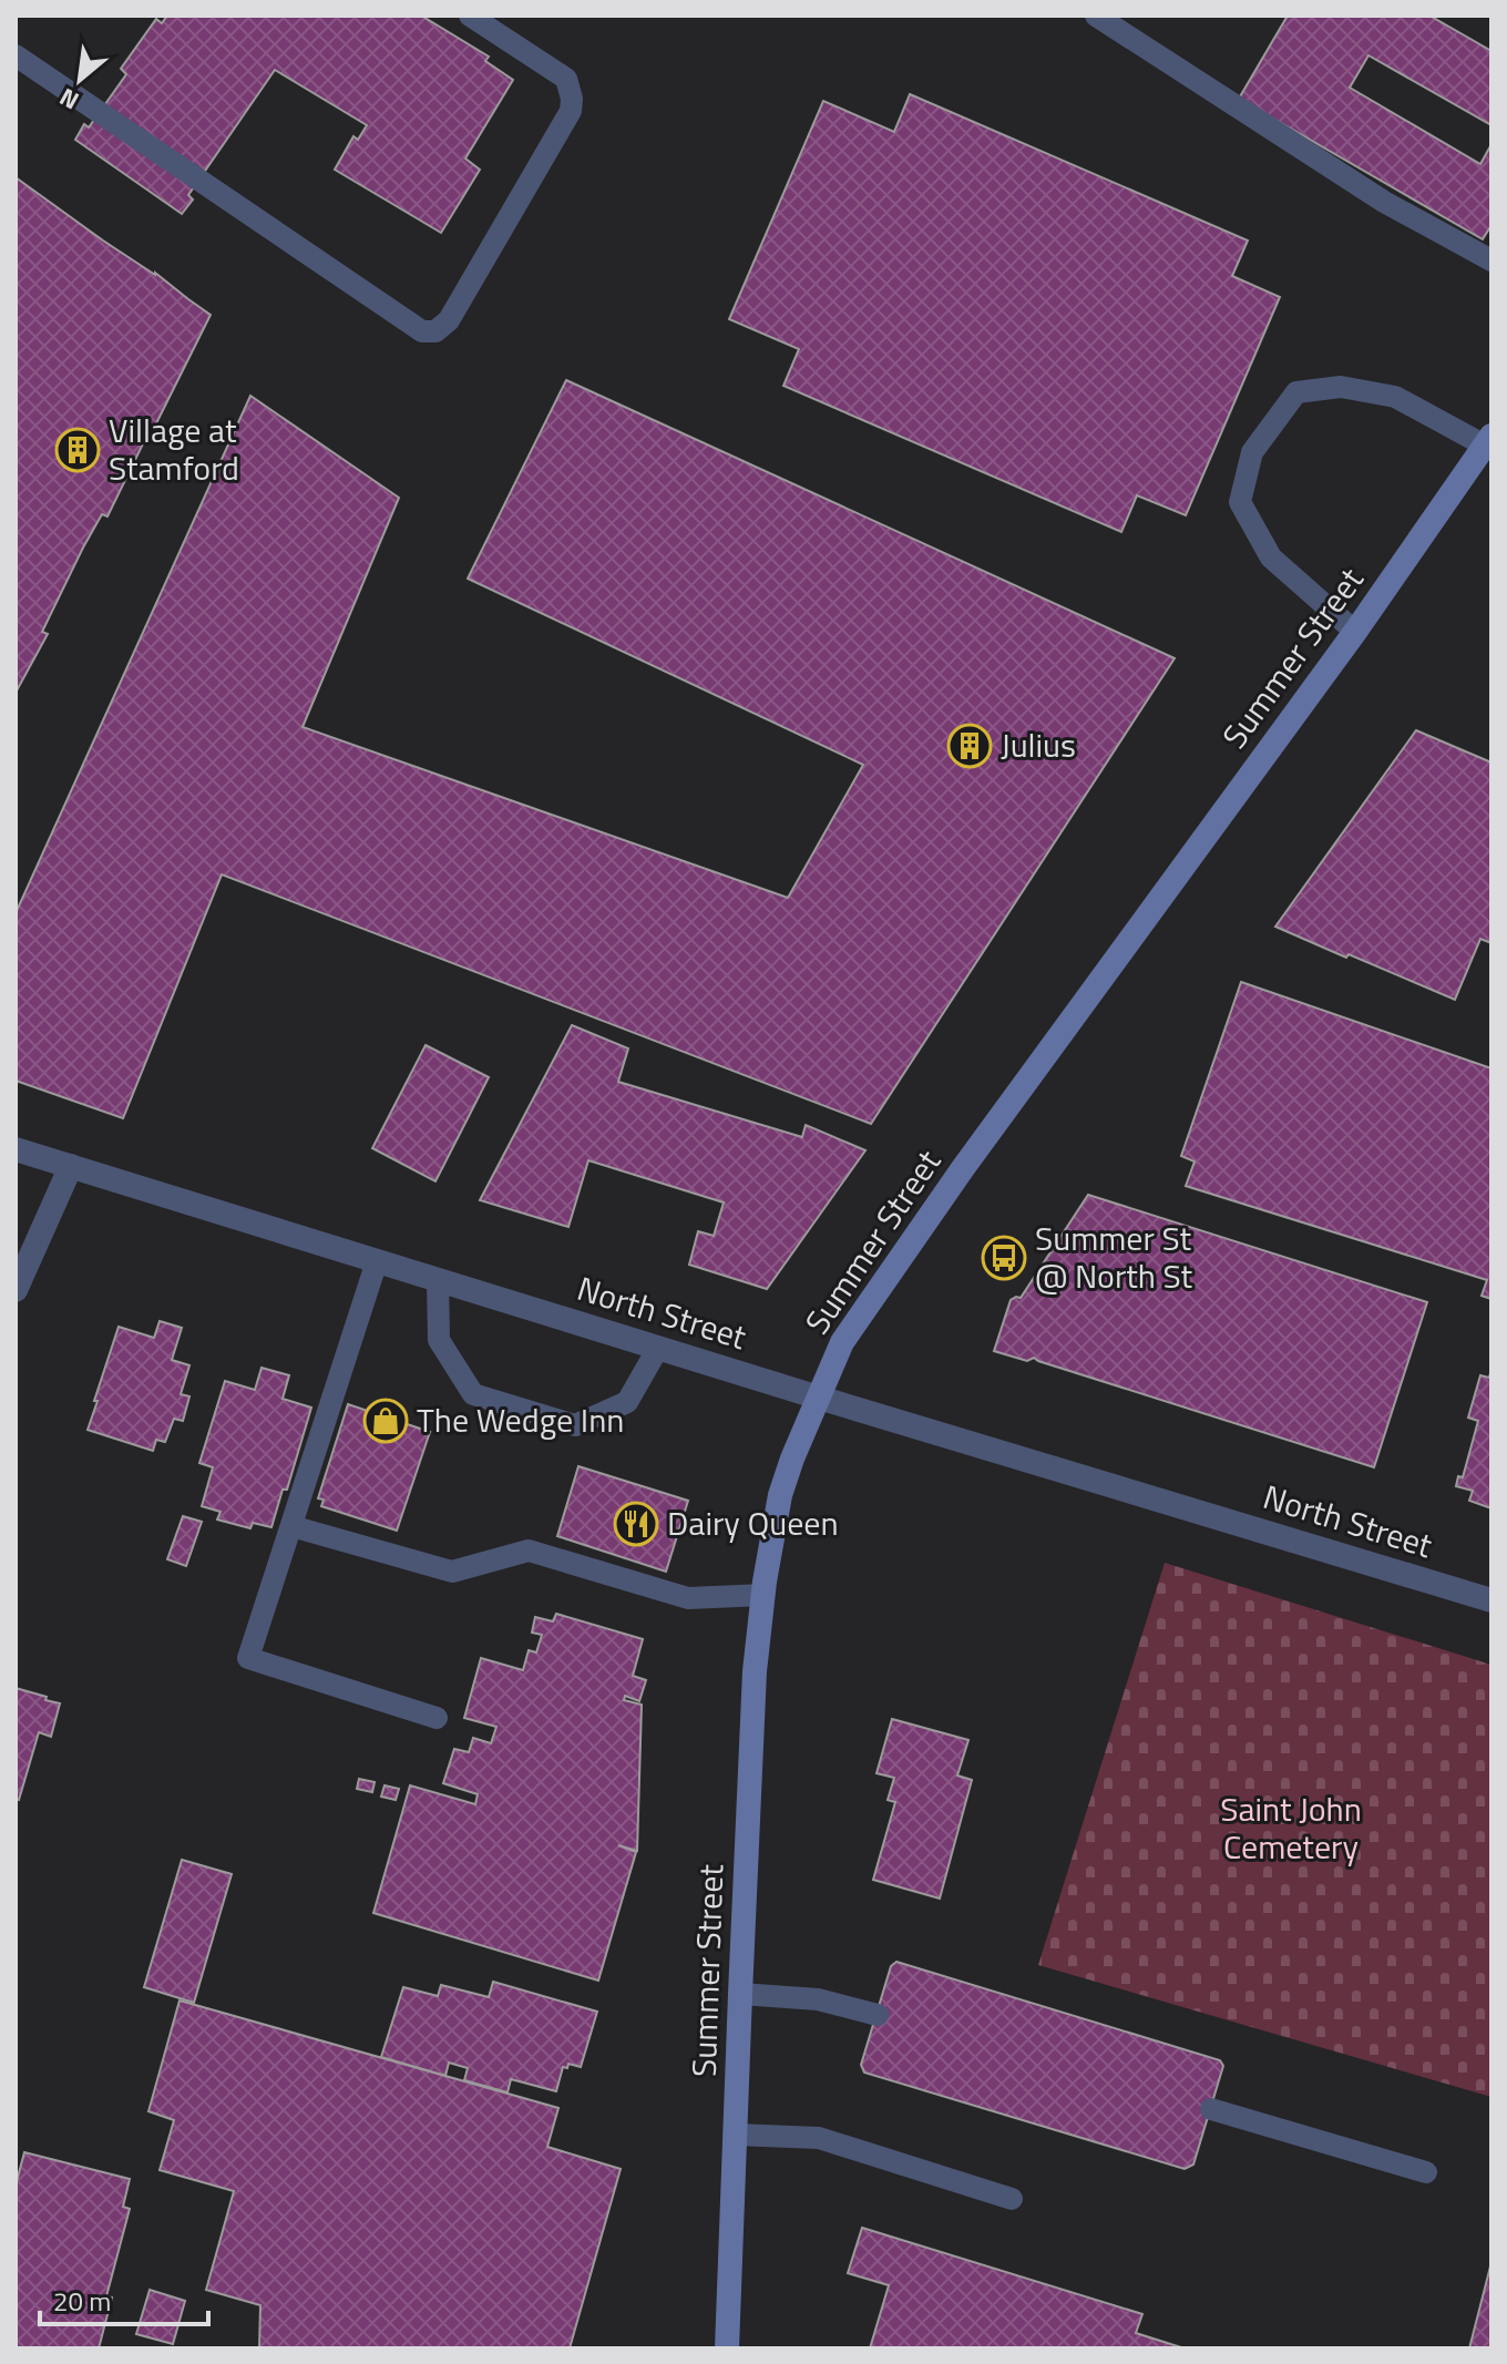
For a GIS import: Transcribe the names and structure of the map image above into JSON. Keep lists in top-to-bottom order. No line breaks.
{"streets":{"main road":["Summer Street"],"street":["North Street"]},"crossings":[["Summer Street","North Street"]],"parks":["Saint John Cemetery"],"places":{"building":["Village at Stamford","Julius"],"bus stop":["Summer St @ North St"],"shop":["The Wedge Inn"],"restaurant":["Dairy Queen"]},"scale_bar":"20 m","north":"bottom left"}
